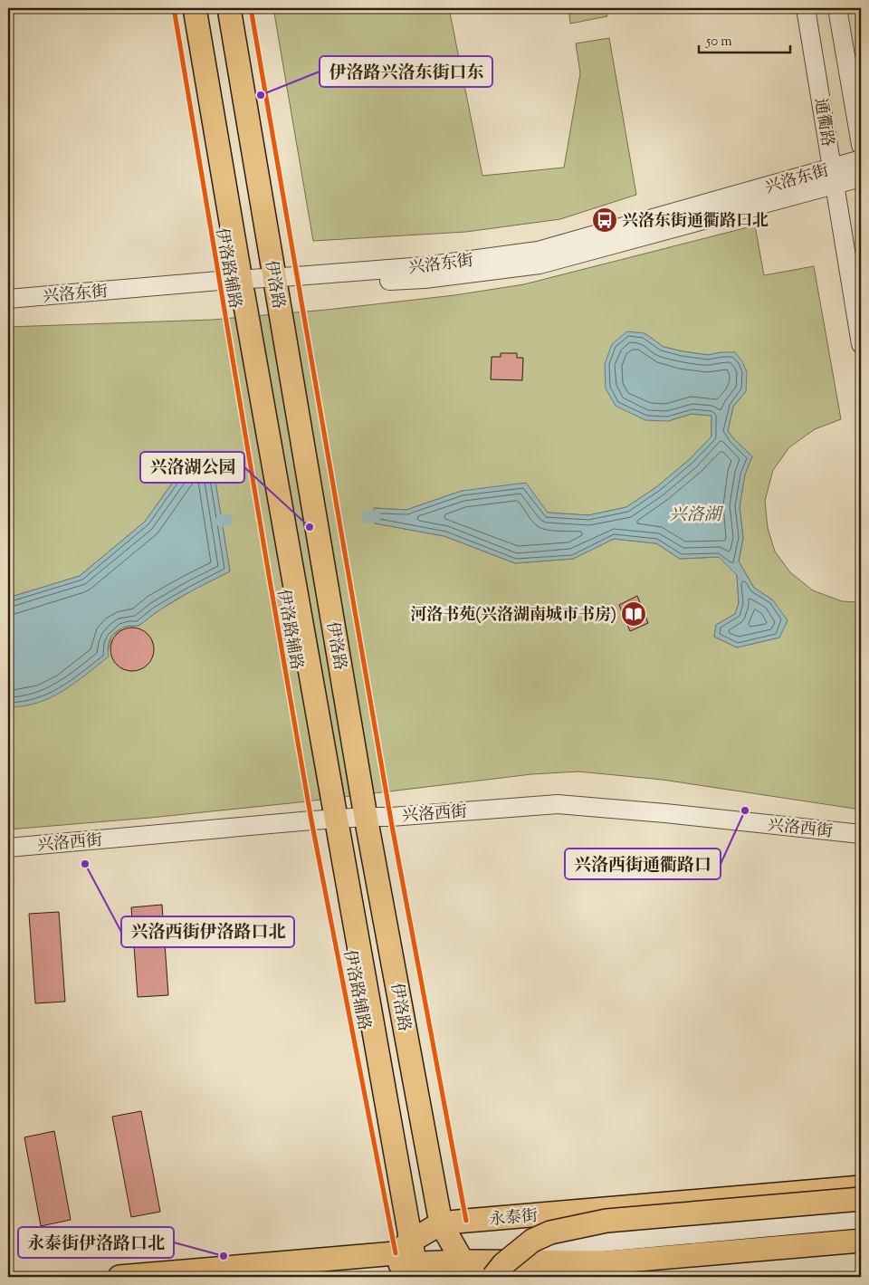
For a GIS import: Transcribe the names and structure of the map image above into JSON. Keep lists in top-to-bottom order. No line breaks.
{"streets":{"main road":["伊洛路","永泰街"],"street":["通衢路","兴洛东街","兴洛西街"],"cycle path":["伊洛路辅路"]},"crossings":[["通衢路","兴洛东街"],["兴洛东街","伊洛路"],["伊洛路","兴洛西街"],["伊洛路","永泰街"]],"water":["兴洛湖"],"places":{"other":["伊洛路兴洛东街口东","兴洛湖公园","兴洛西街通衢路口","兴洛西街伊洛路口北","永泰街伊洛路口北"],"bus stop":["兴洛东街通衢路口北"],"library":["河洛书苑(兴洛湖南城市书房)"]},"scale_bar":"50 m"}
